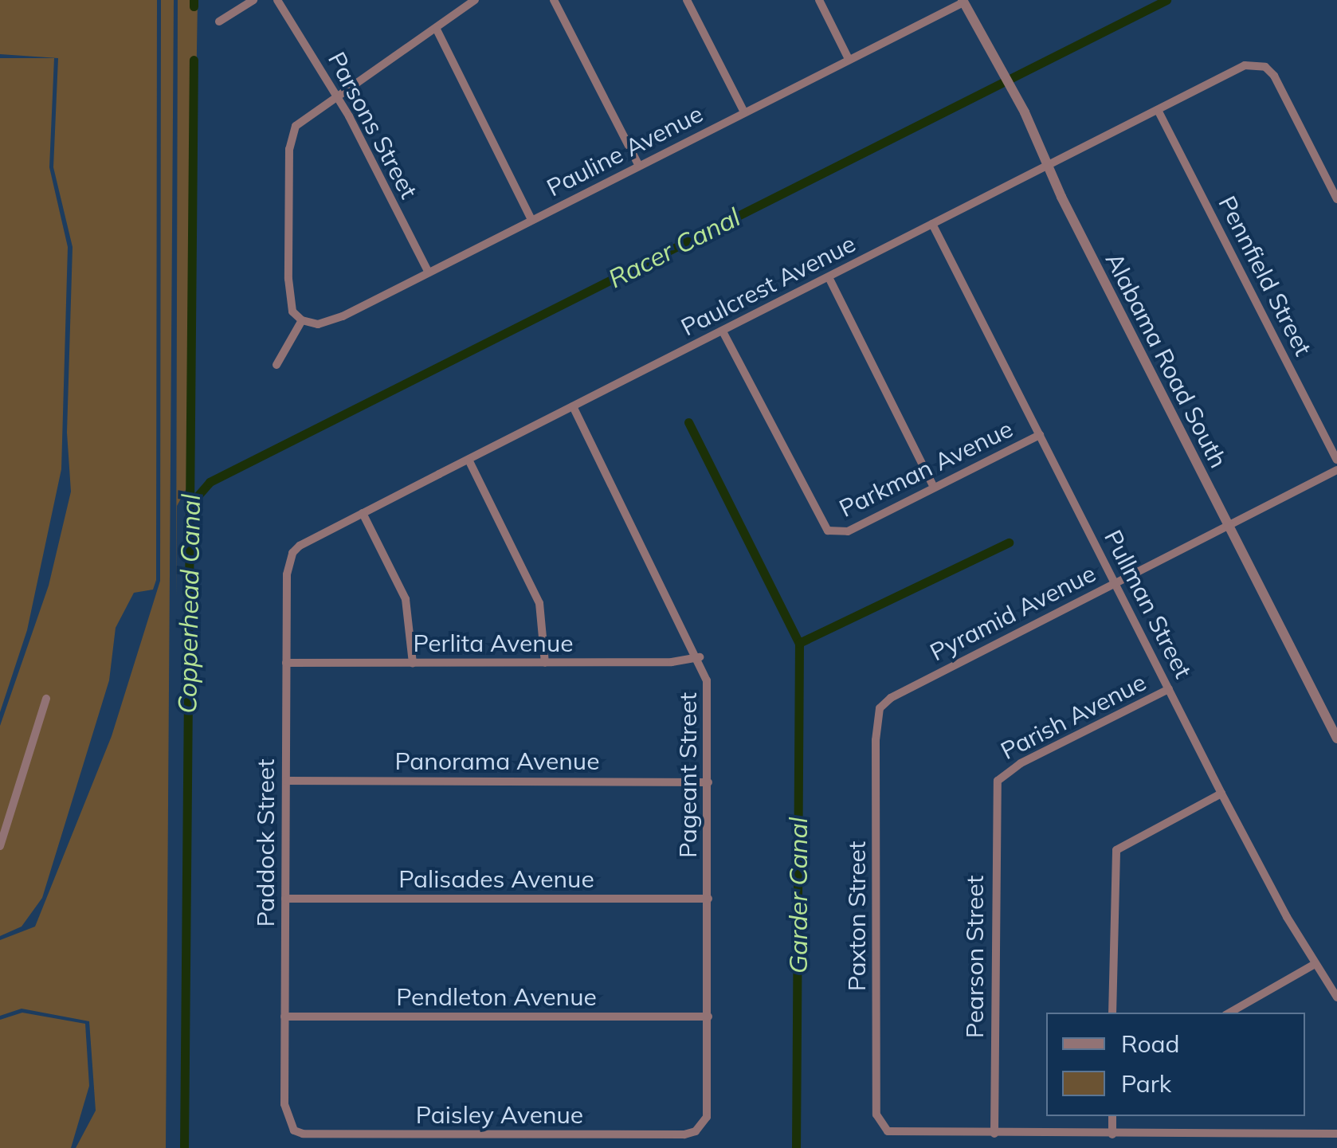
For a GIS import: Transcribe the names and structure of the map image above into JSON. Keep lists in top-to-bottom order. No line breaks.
{"streets":{"street":["Parsons Street","Pauline Avenue","Pennfield Street","Paulcrest Avenue","Alabama Road South","Parkman Avenue","Pullman Street","Pyramid Avenue","Perlita Avenue","Parish Avenue","Panorama Avenue","Pageant Street","Paddock Street","Palisades Avenue","Paxton Street","Pearson Street","Pendleton Avenue","Paisley Avenue"]},"crossings":[["Parsons Street","Pauline Avenue"],["Pauline Avenue","Alabama Road South"],["Pennfield Street","Paulcrest Avenue"],["Paulcrest Avenue","Alabama Road South"],["Paulcrest Avenue","Parkman Avenue"],["Paulcrest Avenue","Pullman Street"],["Paulcrest Avenue","Pageant Street"],["Paulcrest Avenue","Paddock Street"],["Alabama Road South","Pyramid Avenue"],["Parkman Avenue","Pullman Street"],["Pullman Street","Pyramid Avenue"],["Pullman Street","Parish Avenue"],["Pyramid Avenue","Paxton Street"],["Perlita Avenue","Pageant Street"],["Perlita Avenue","Paddock Street"],["Parish Avenue","Pearson Street"],["Panorama Avenue","Pageant Street"],["Panorama Avenue","Paddock Street"],["Pageant Street","Palisades Avenue"],["Pageant Street","Pendleton Avenue"],["Pageant Street","Paisley Avenue"],["Paddock Street","Palisades Avenue"],["Paddock Street","Pendleton Avenue"],["Paddock Street","Paisley Avenue"],["Paxton Street","Pearson Street"]],"water":["Racer Canal","Copperhead Canal","Garder Canal"],"legend":["Road","Park"]}
